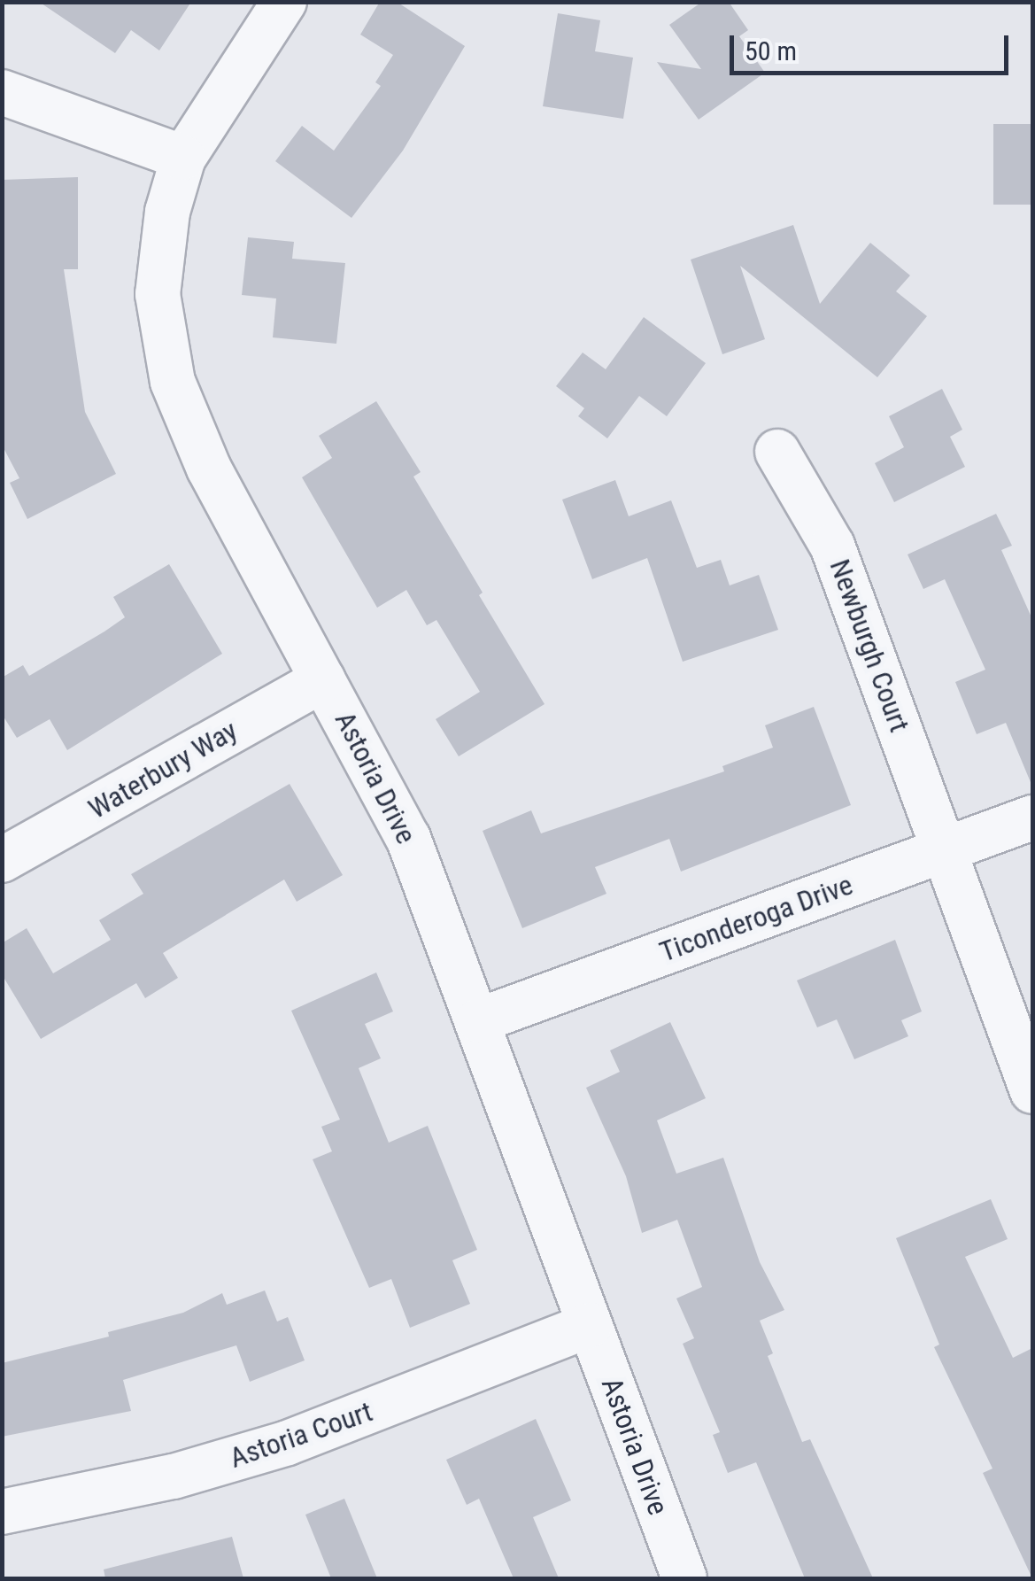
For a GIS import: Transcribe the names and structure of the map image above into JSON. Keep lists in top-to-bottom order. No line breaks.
{"streets":{"street":["Newburgh Court","Waterbury Way","Astoria Drive","Ticonderoga Drive","Astoria Court"]},"crossings":[["Newburgh Court","Ticonderoga Drive"],["Waterbury Way","Astoria Drive"],["Astoria Drive","Ticonderoga Drive"],["Astoria Drive","Astoria Court"]],"scale_bar":"50 m"}
